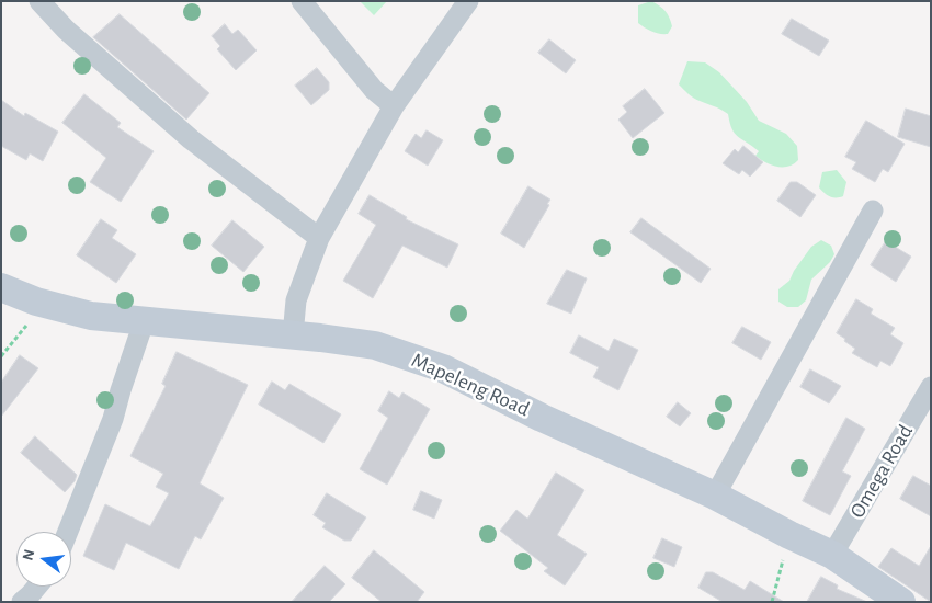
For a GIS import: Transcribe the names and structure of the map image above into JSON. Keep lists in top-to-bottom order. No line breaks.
{"streets":{"street":["Mapeleng Road","Omega Road"]},"crossings":[["Mapeleng Road","Omega Road"]],"north":"left"}
